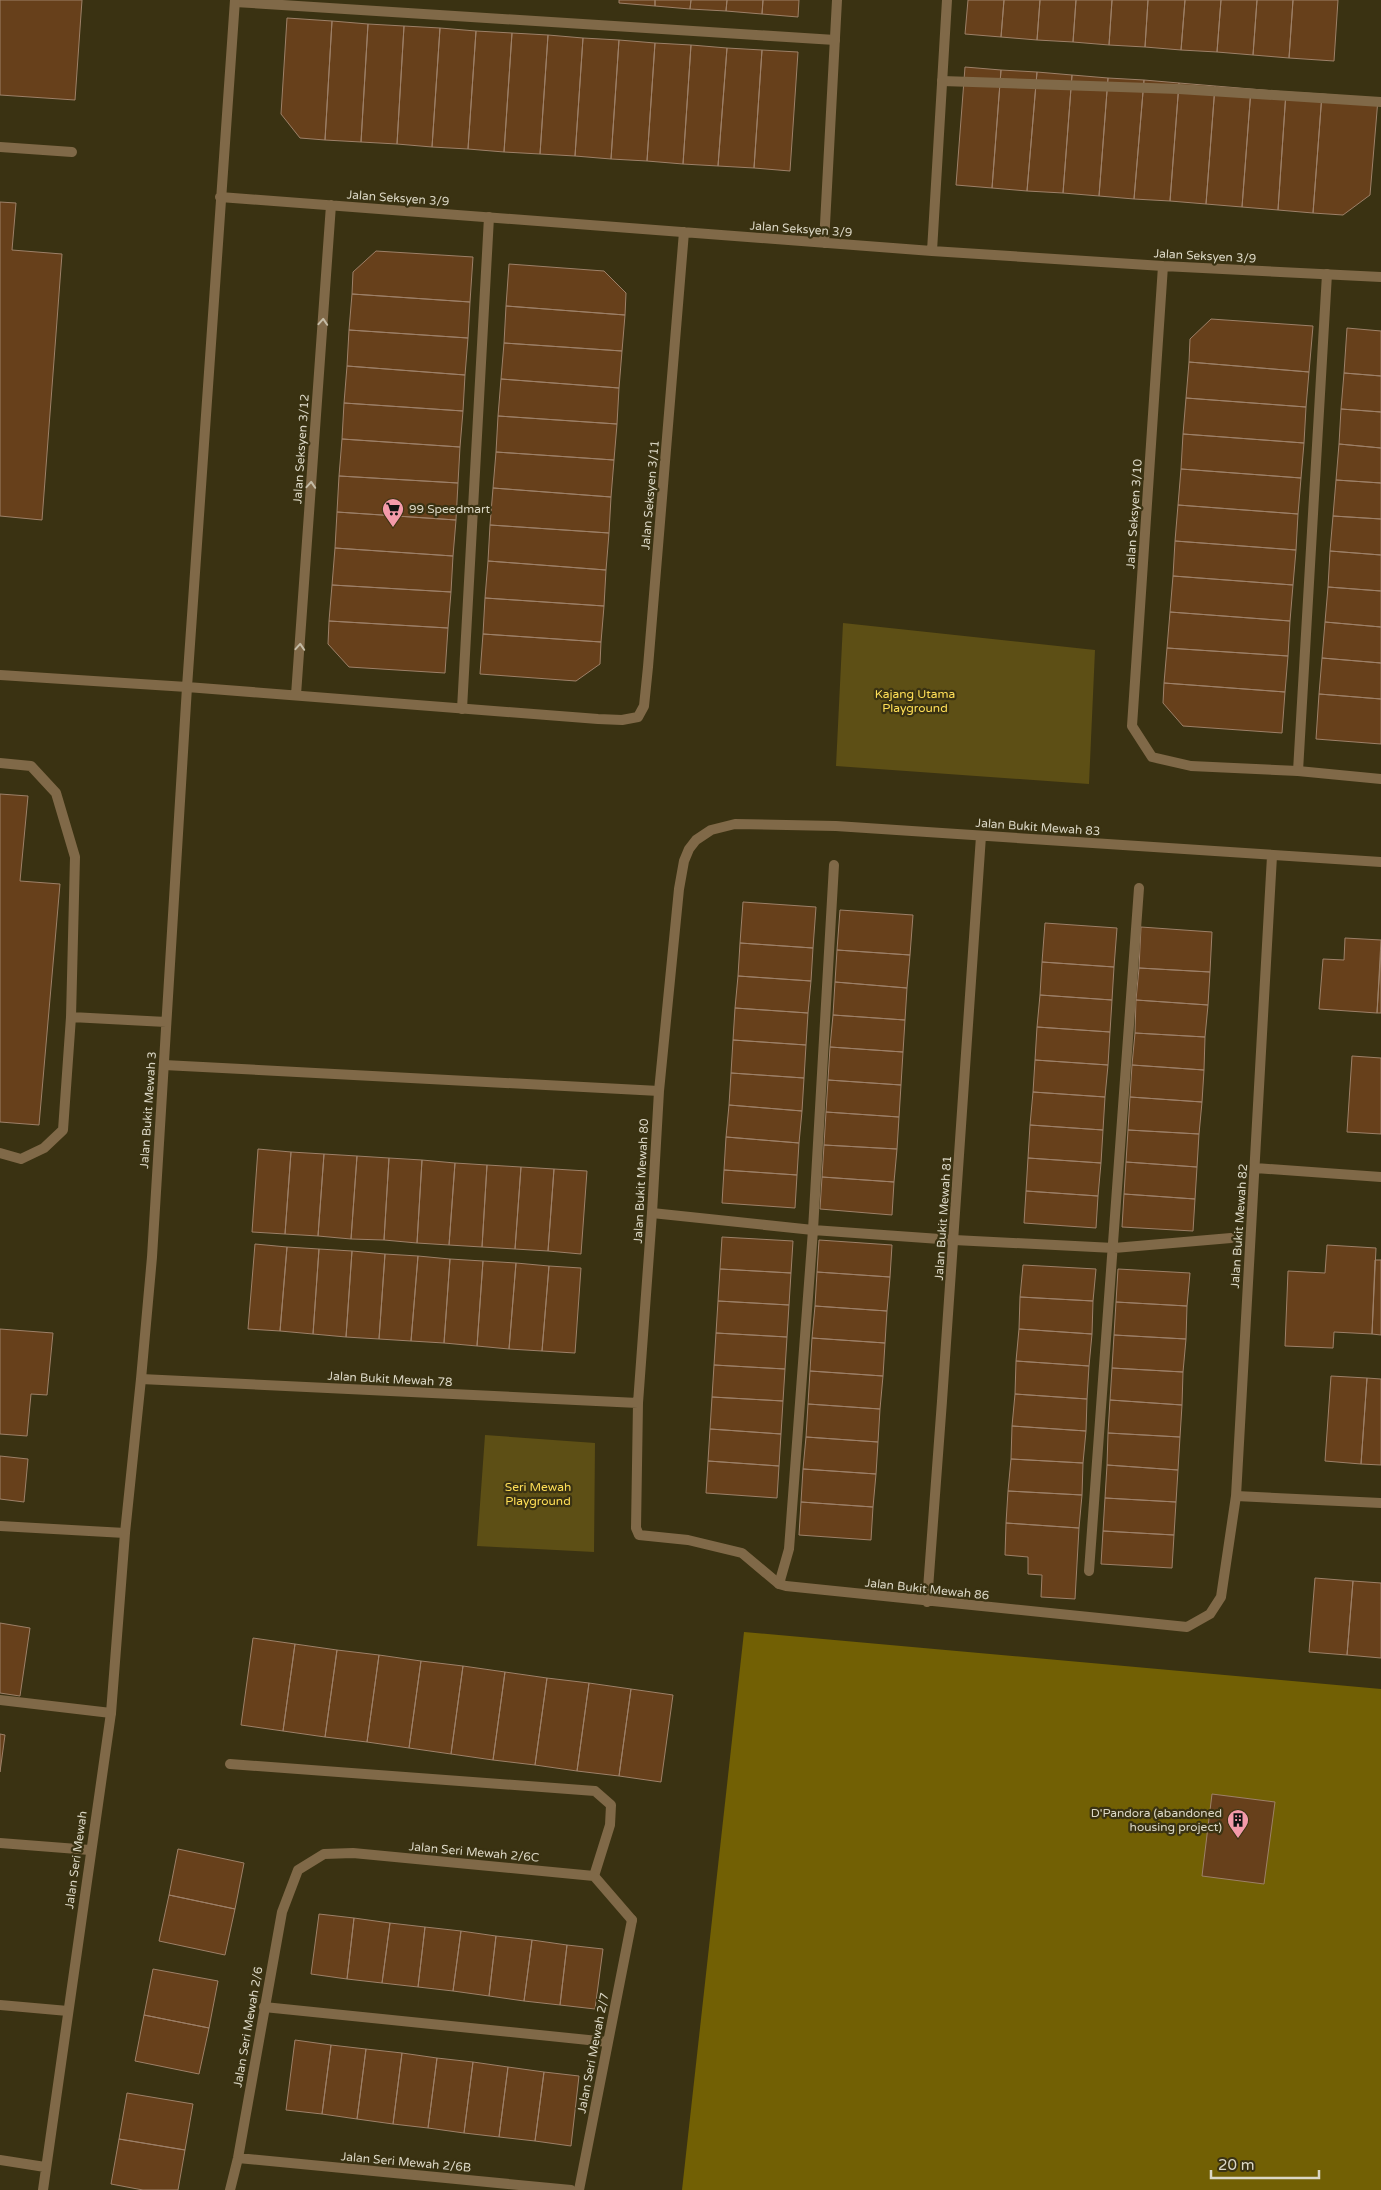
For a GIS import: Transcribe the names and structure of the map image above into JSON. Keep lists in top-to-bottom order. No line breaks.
{"streets":{"street":["Jalan Seksyen 3/9","Jalan Seksyen 3/12","Jalan Seksyen 3/11","Jalan Seksyen 3/10","Jalan Bukit Mewah 83","Jalan Bukit Mewah 3","Jalan Bukit Mewah 80","Jalan Bukit Mewah 81","Jalan Bukit Mewah 82","Jalan Bukit Mewah 78","Jalan Bukit Mewah 86","Jalan Seri Mewah 2/6C","Jalan Seri Mewah","Jalan Seri Mewah 2/6","Jalan Seri Mewah 2/7","Jalan Seri Mewah 2/6B"]},"crossings":[["Jalan Seksyen 3/9","Jalan Seksyen 3/12"],["Jalan Seksyen 3/9","Jalan Seksyen 3/11"],["Jalan Seksyen 3/9","Jalan Seksyen 3/10"],["Jalan Seksyen 3/9","Jalan Bukit Mewah 3"],["Jalan Seksyen 3/12","Jalan Seksyen 3/11"],["Jalan Seksyen 3/11","Jalan Bukit Mewah 3"],["Jalan Bukit Mewah 83","Jalan Bukit Mewah 80"],["Jalan Bukit Mewah 83","Jalan Bukit Mewah 81"],["Jalan Bukit Mewah 83","Jalan Bukit Mewah 82"],["Jalan Bukit Mewah 3","Jalan Bukit Mewah 78"],["Jalan Bukit Mewah 3","Jalan Seri Mewah"],["Jalan Bukit Mewah 80","Jalan Bukit Mewah 78"],["Jalan Bukit Mewah 80","Jalan Bukit Mewah 86"],["Jalan Bukit Mewah 81","Jalan Bukit Mewah 86"],["Jalan Bukit Mewah 82","Jalan Bukit Mewah 86"],["Jalan Seri Mewah 2/6C","Jalan Seri Mewah 2/6"],["Jalan Seri Mewah 2/6C","Jalan Seri Mewah 2/7"],["Jalan Seri Mewah 2/6","Jalan Seri Mewah 2/6B"]],"one_way":["Jalan Seksyen 3/12"],"parks":["Kajang Utama Playground","Seri Mewah Playground"],"places":{"supermarket":["99 Speedmart"],"building":["D'Pandora (abandoned housing project)"]},"scale_bar":"20 m"}
